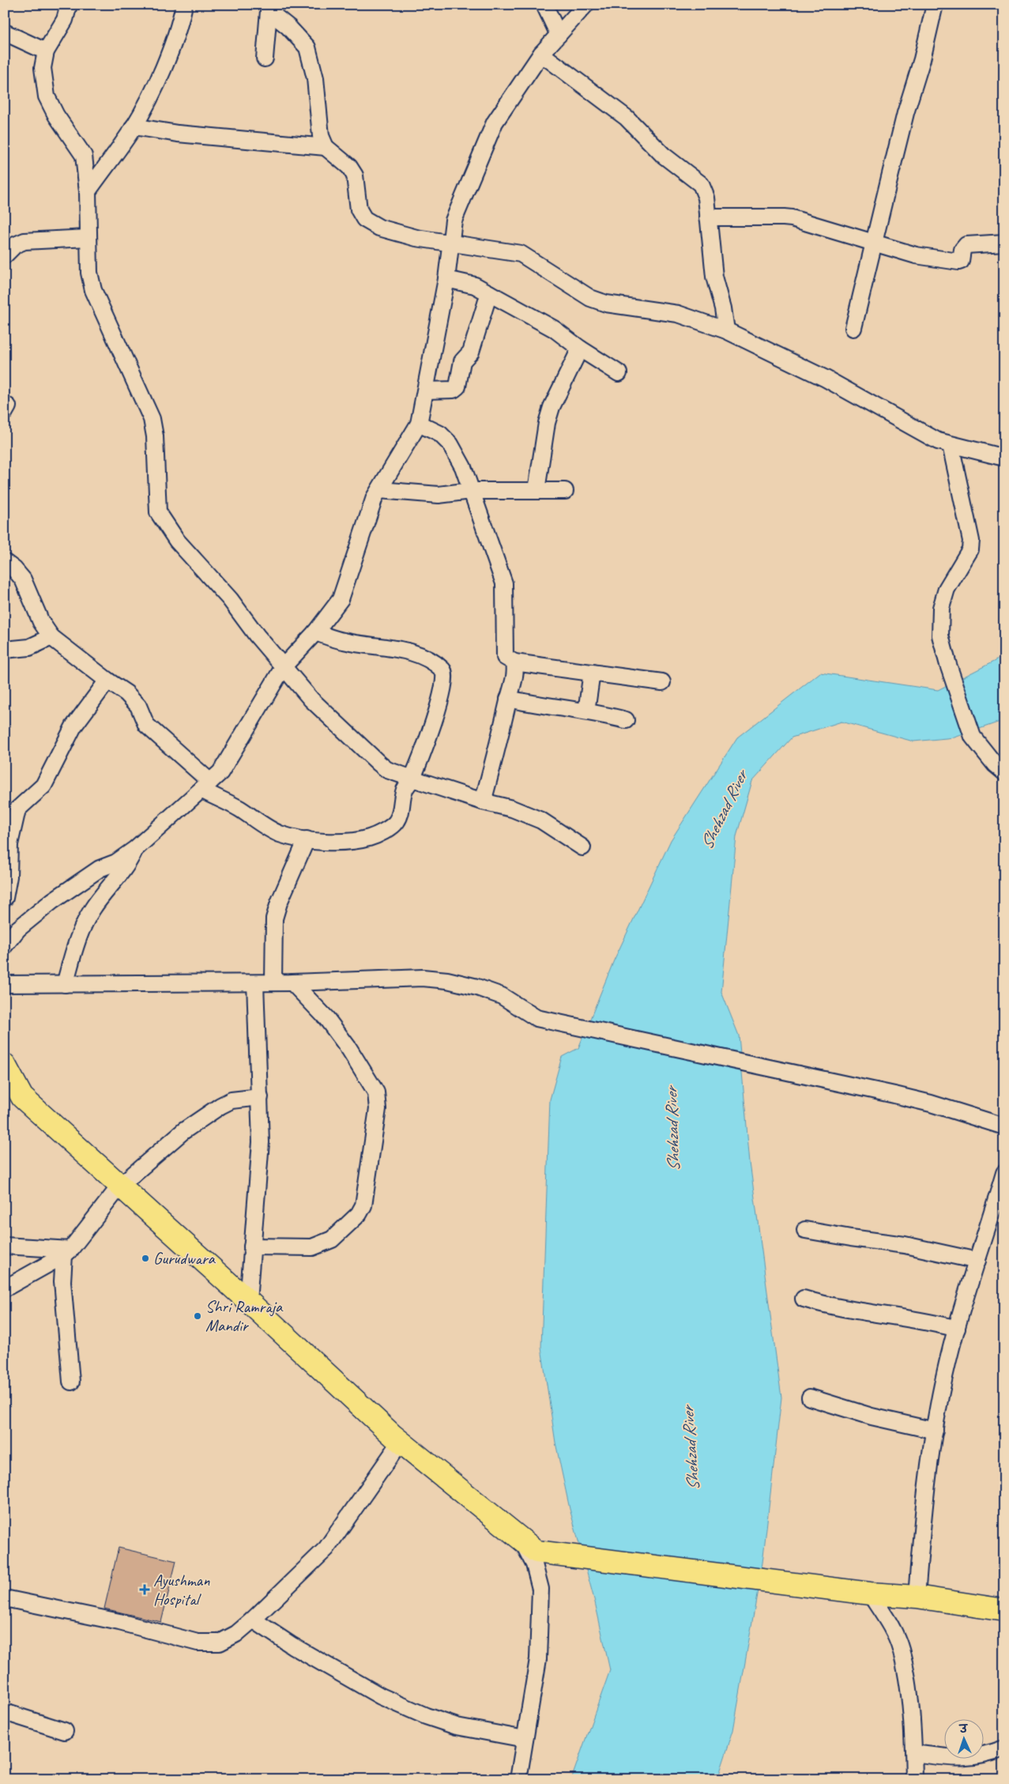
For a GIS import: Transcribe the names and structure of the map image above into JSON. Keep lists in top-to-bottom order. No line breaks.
{"water":["Shehzad River"],"places":{"other":["Gurudwara","Shri Ramraja Mandir"],"health":["Ayushman Hospital"]},"north":"top"}
